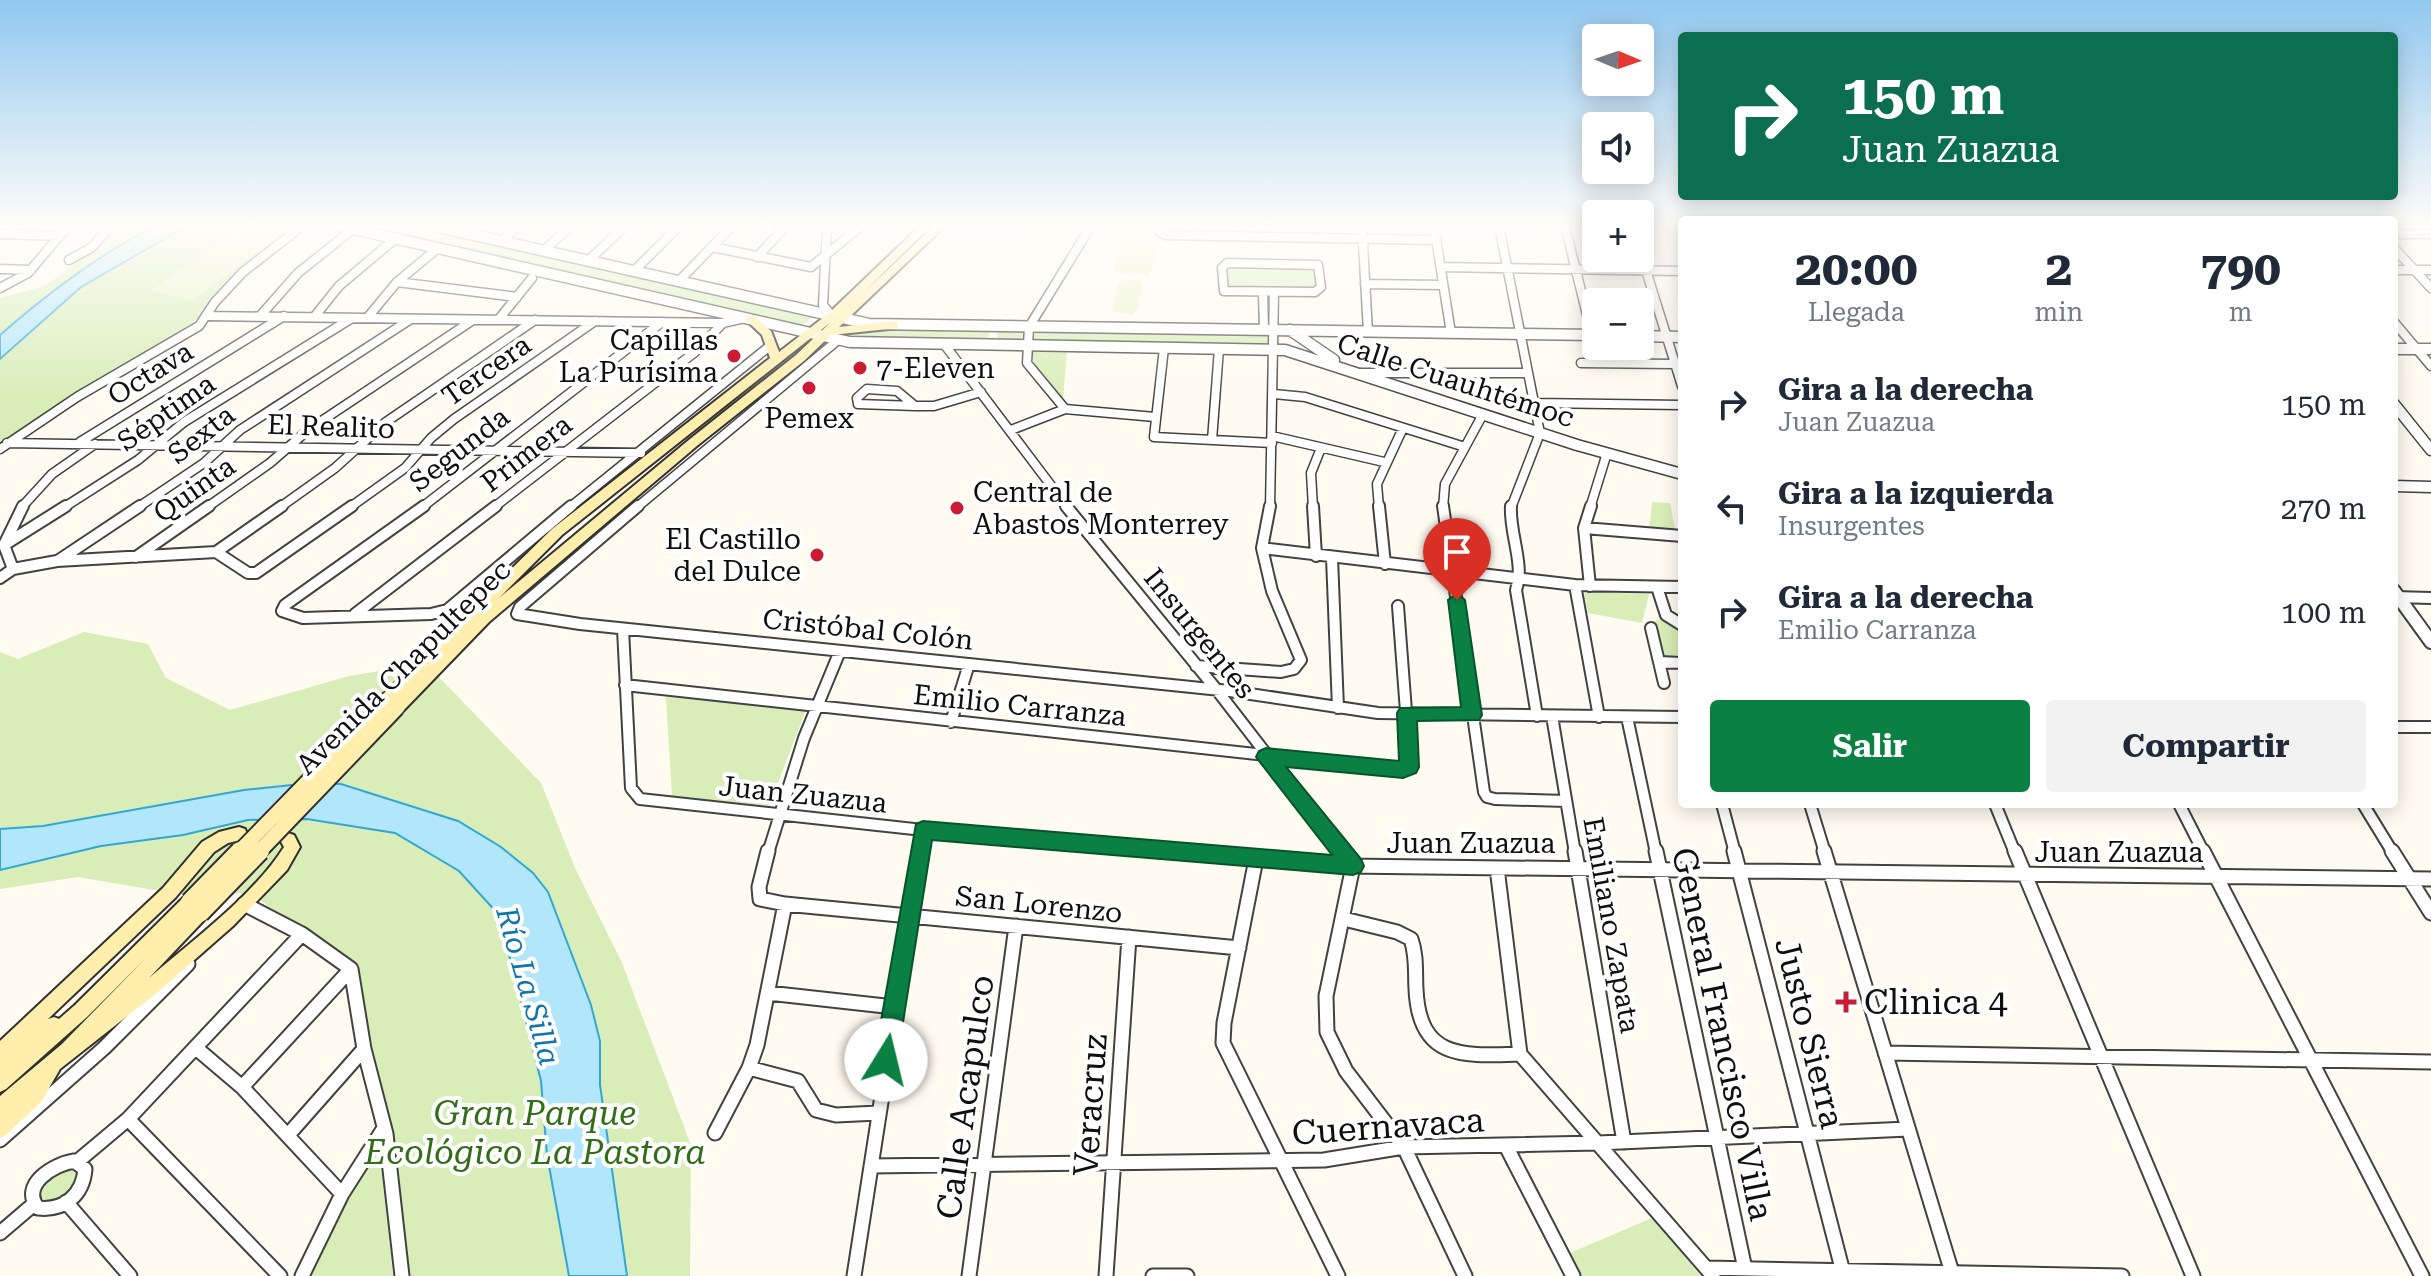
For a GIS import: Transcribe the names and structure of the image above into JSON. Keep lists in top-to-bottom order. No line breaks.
{"streets":{"main road":["Avenida Chapultepec"],"street":["Tercera","Octava","Calle Cuauhtémoc","Séptima","El Realito","Sexta","Segunda","Primera","Quinta","Cristóbal Colón","Insurgentes","Emilio Carranza","Juan Zuazua","San Lorenzo","Emiliano Zapata","Justo Sierra","General Francisco Villa","Calle Acapulco","Veracruz","Cuernavaca"]},"crossings":[["Tercera","El Realito"],["Octava","Séptima"],["Octava","El Realito"],["Calle Cuauhtémoc","Insurgentes"],["Calle Cuauhtémoc","Avenida Chapultepec"],["Séptima","El Realito"],["El Realito","Sexta"],["El Realito","Segunda"],["El Realito","Primera"],["El Realito","Quinta"],["El Realito","Avenida Chapultepec"],["Segunda","Primera"],["Cristóbal Colón","Insurgentes"],["Cristóbal Colón","Avenida Chapultepec"],["Cristóbal Colón","Emilio Carranza"],["Cristóbal Colón","Juan Zuazua"],["Cristóbal Colón","Emiliano Zapata"],["Cristóbal Colón","General Francisco Villa"],["Insurgentes","Emilio Carranza"],["Insurgentes","Juan Zuazua"],["Emilio Carranza","Juan Zuazua"],["Juan Zuazua","Emiliano Zapata"],["Juan Zuazua","Justo Sierra"],["Juan Zuazua","General Francisco Villa"],["San Lorenzo","Calle Acapulco"],["San Lorenzo","Veracruz"],["Emiliano Zapata","Cuernavaca"],["Justo Sierra","Cuernavaca"],["General Francisco Villa","Cuernavaca"],["Calle Acapulco","Cuernavaca"],["Veracruz","Cuernavaca"]],"water":["Río La Silla"],"parks":["Gran Parque Ecológico La Pastora"],"places":{"other":["Capillas La Purísima","7-Eleven","Pemex","Central de Abastos Monterrey","El Castillo del Dulce"],"health":["Clinica 4"]},"north":"right","page":{"map_buttons":["+","−"],"turn":["150 m","Juan Zuazua"],"eta":["20:00","Llegada","2","min","790","m"],"list":[{"name":"Gira a la derecha","note":"Juan Zuazua","value":"150 m"},{"name":"Gira a la izquierda","note":"Insurgentes","value":"270 m"},{"name":"Gira a la derecha","note":"Emilio Carranza","value":"100 m"}],"buttons":["Salir","Compartir"]}}
